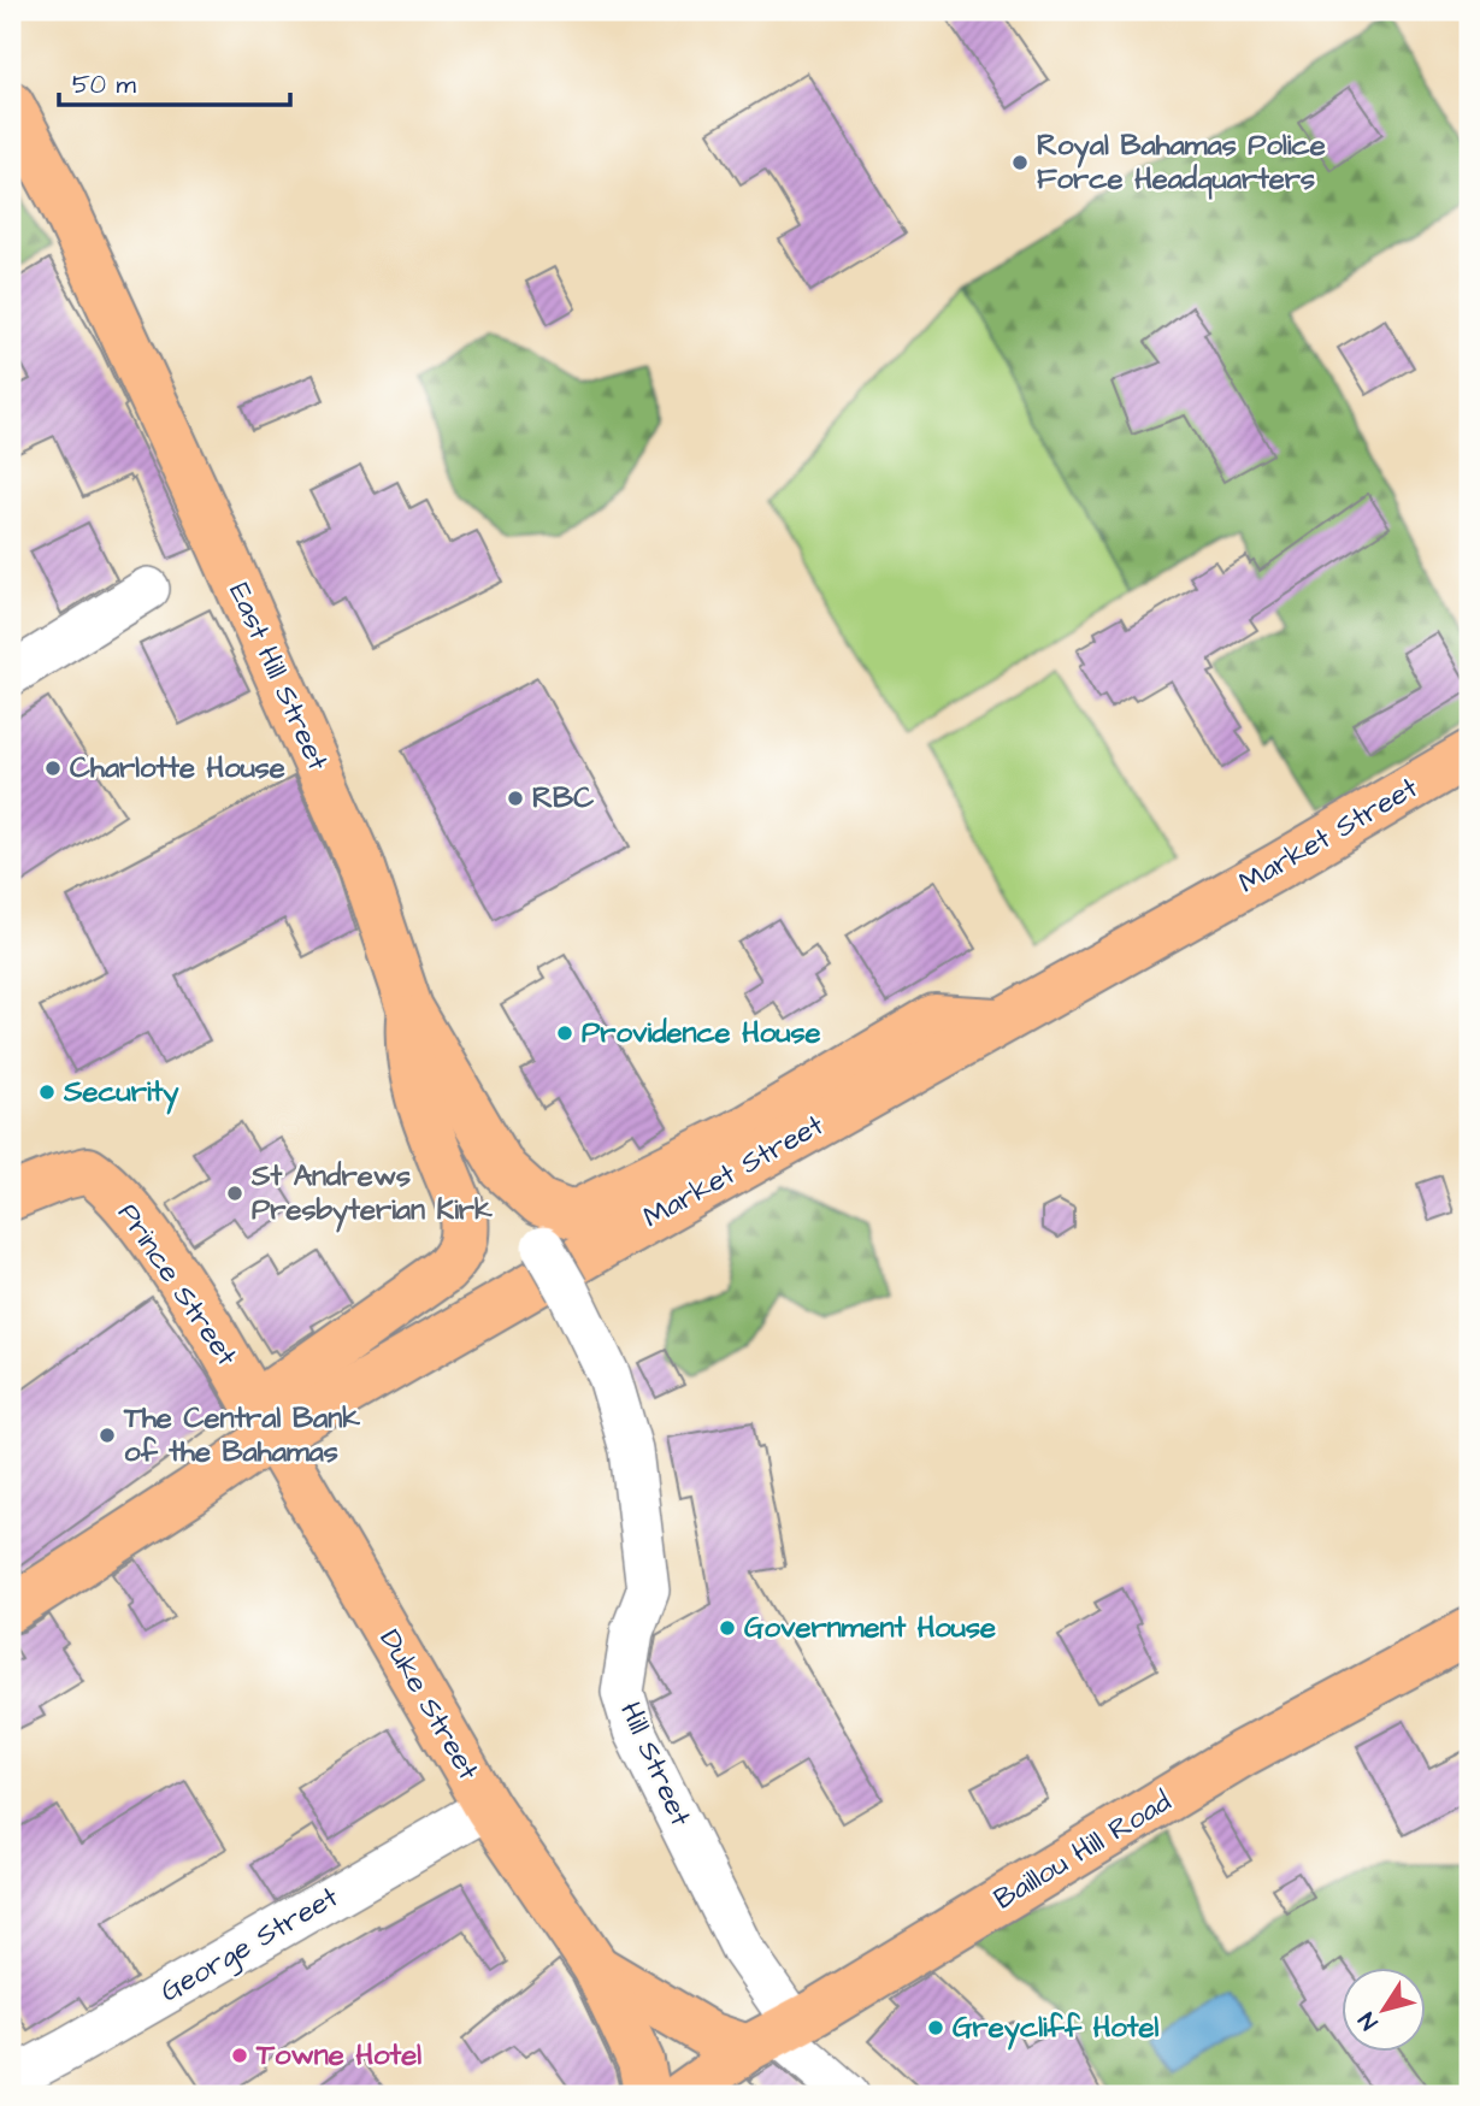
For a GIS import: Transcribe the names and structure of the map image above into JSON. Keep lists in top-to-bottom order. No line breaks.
{"streets":{"main road":["East Hill Street","Market Street","Prince Street","Duke Street","Baillou Hill Road"],"street":["Hill Street","George Street"]},"crossings":[["East Hill Street","Hill Street"],["Market Street","Prince Street"],["Market Street","Duke Street"],["Prince Street","Duke Street"],["Duke Street","Hill Street"],["Duke Street","Baillou Hill Road"],["Duke Street","George Street"],["Hill Street","Baillou Hill Road"]],"places":["Royal Bahamas Police Force Headquarters","Charlotte House","RBC","Providence House","Security","St Andrews Presbyterian Kirk","The Central Bank of the Bahamas","Government House","Greycliff Hotel","Towne Hotel"],"scale_bar":"50 m","north":"bottom left"}
